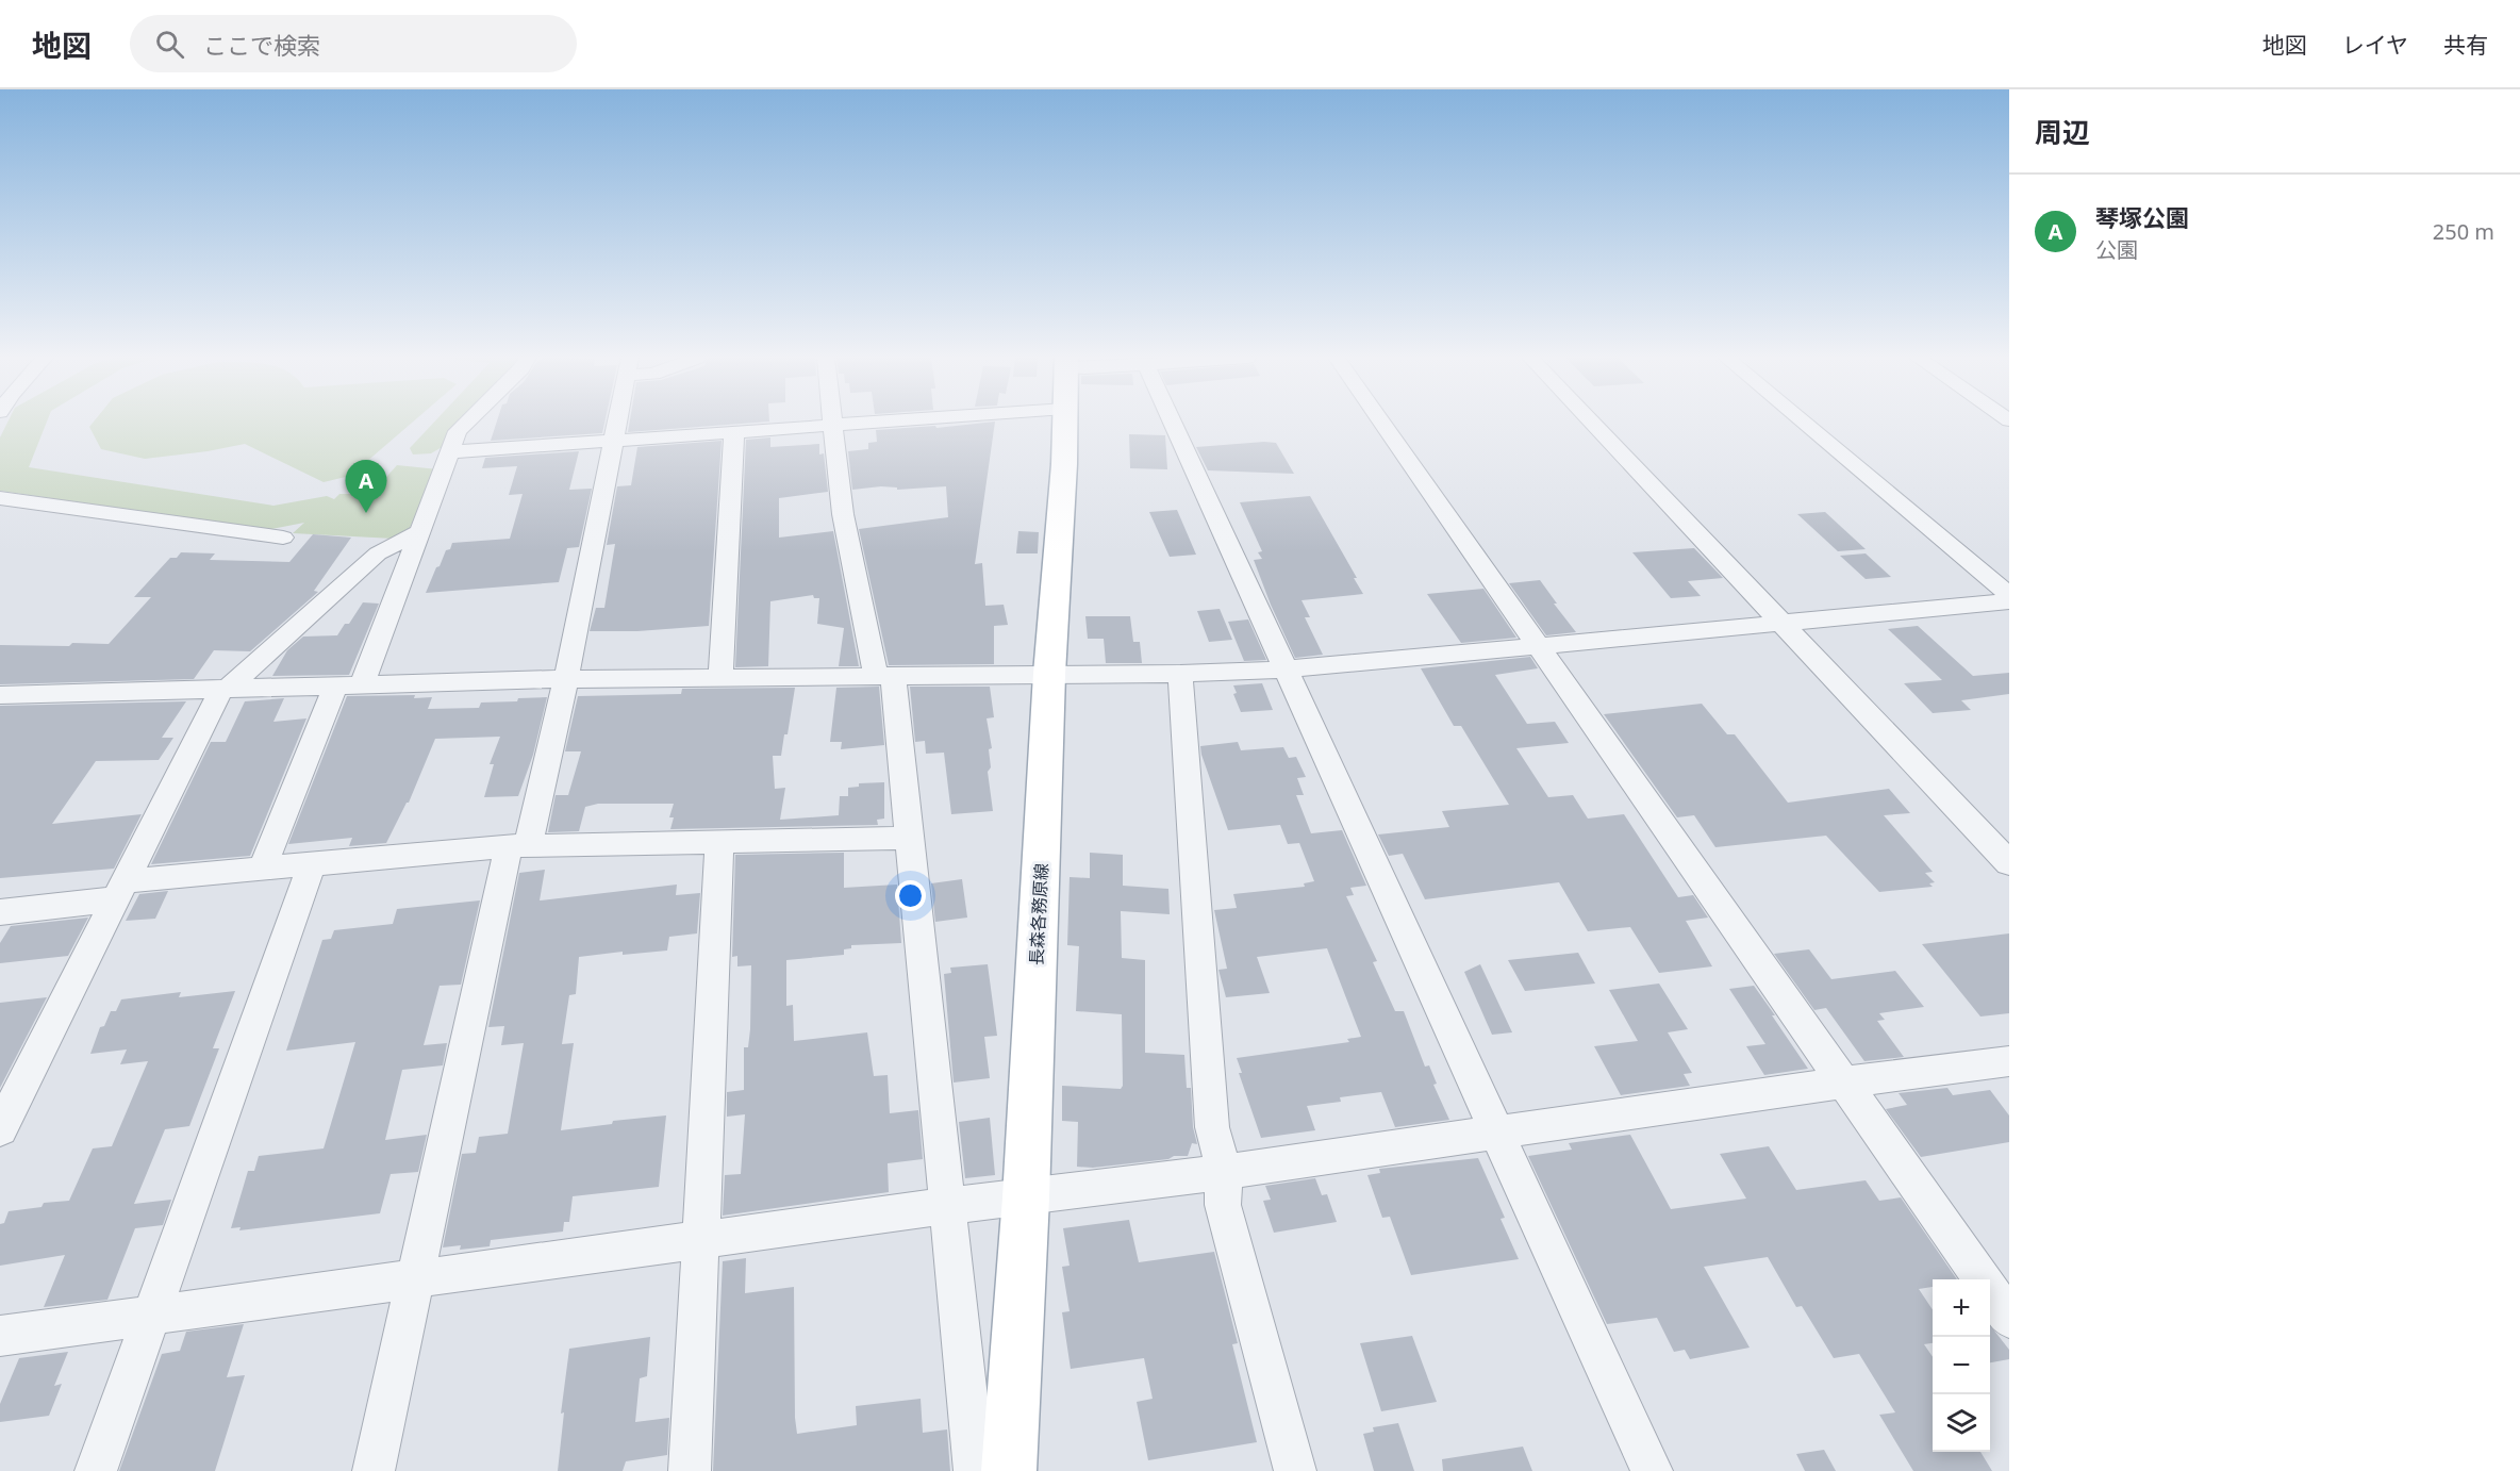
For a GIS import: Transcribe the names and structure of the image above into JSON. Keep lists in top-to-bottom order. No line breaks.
{"streets":{"main road":["長森各務原線"]},"page":{"header":"地図","search":"ここで検索","nav":["地図","レイヤ","共有"],"heading":"周辺","list":[{"mark":"A","name":"琴塚公園","note":"公園","value":"250 m"}],"pins":"A","map_buttons":["+","−"]}}
